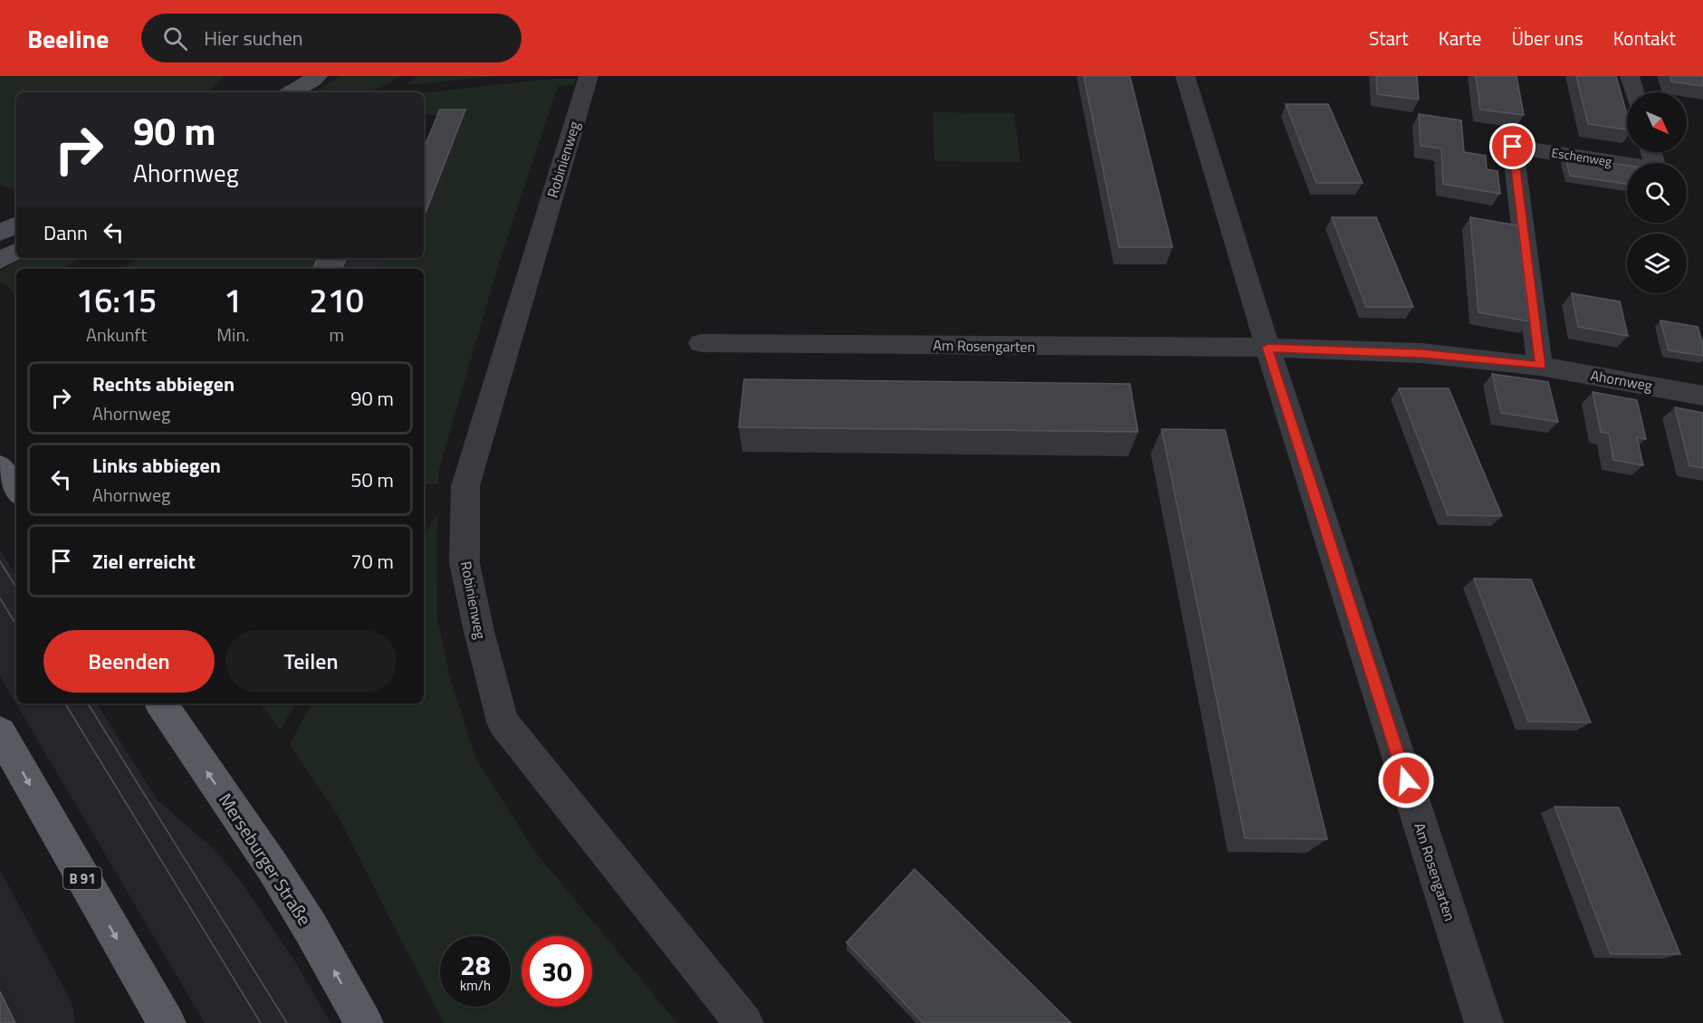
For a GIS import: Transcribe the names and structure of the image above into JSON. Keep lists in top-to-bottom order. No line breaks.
{"streets":{"main road":["Merseburger Straße","B 91"],"street":["Eschenweg","Robinienweg","Am Rosengarten","Ahornweg"]},"crossings":[["Eschenweg","Ahornweg"],["Am Rosengarten","Ahornweg"]],"north":"bottom right","page":{"header":"Beeline","search":"Hier suchen","nav":["Start","Karte","Über uns","Kontakt"],"turn":["90 m","Ahornweg"],"then":"Dann","eta":["16:15","Ankunft","1","Min.","210","m"],"list":[{"name":"Rechts abbiegen","note":"Ahornweg","value":"90 m"},{"name":"Links abbiegen","note":"Ahornweg","value":"50 m"},{"name":"Ziel erreicht","value":"70 m"}],"buttons":["Beenden","Teilen"],"speed":"28 km/h","limit":"30"}}
